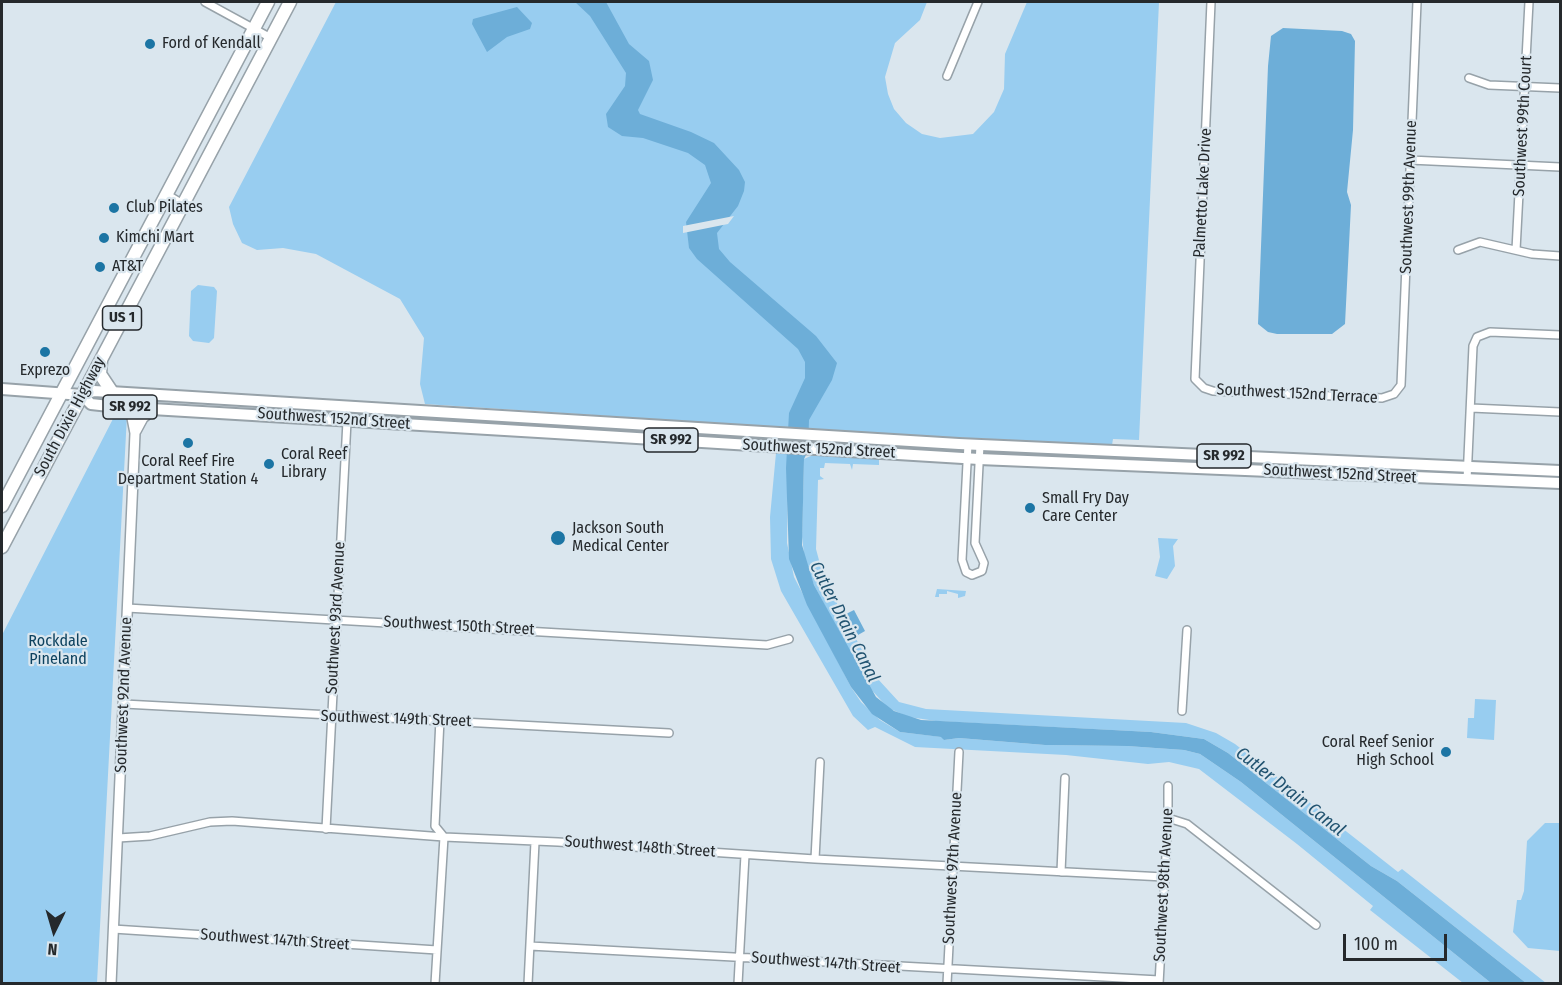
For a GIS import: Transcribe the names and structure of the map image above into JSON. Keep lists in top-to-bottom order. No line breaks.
{"streets":{"highway":["US 1","South Dixie Highway"],"main road":["SR 992","Southwest 152nd Street"],"street":["Southwest 99th Court","Palmetto Lake Drive","Southwest 99th Avenue","Southwest 152nd Terrace","Southwest 93rd Avenue","Southwest 150th Street","Southwest 92nd Avenue","Southwest 149th Street","Southwest 148th Street","Southwest 97th Avenue","Southwest 98th Avenue","Southwest 147th Street"]},"crossings":[["Palmetto Lake Drive","Southwest 152nd Terrace"],["Southwest 99th Avenue","Southwest 152nd Terrace"],["South Dixie Highway","Southwest 152nd Street"],["Southwest 152nd Street","Southwest 93rd Avenue"],["Southwest 152nd Street","Southwest 92nd Avenue"],["Southwest 93rd Avenue","Southwest 150th Street"],["Southwest 93rd Avenue","Southwest 149th Street"],["Southwest 93rd Avenue","Southwest 148th Street"],["Southwest 150th Street","Southwest 92nd Avenue"],["Southwest 92nd Avenue","Southwest 149th Street"],["Southwest 92nd Avenue","Southwest 148th Street"],["Southwest 92nd Avenue","Southwest 147th Street"],["Southwest 148th Street","Southwest 97th Avenue"],["Southwest 148th Street","Southwest 98th Avenue"],["Southwest 97th Avenue","Southwest 147th Street"],["Southwest 98th Avenue","Southwest 147th Street"]],"water":["Cutler Drain Canal"],"parks":["Rockdale Pineland"],"places":["Ford of Kendall","Club Pilates","Kimchi Mart","AT&T","Exprezo","Coral Reef Fire Department Station 4","Coral Reef Library","Small Fry Day Care Center","Jackson South Medical Center","Coral Reef Senior High School"],"scale_bar":"100 m","north":"bottom"}
